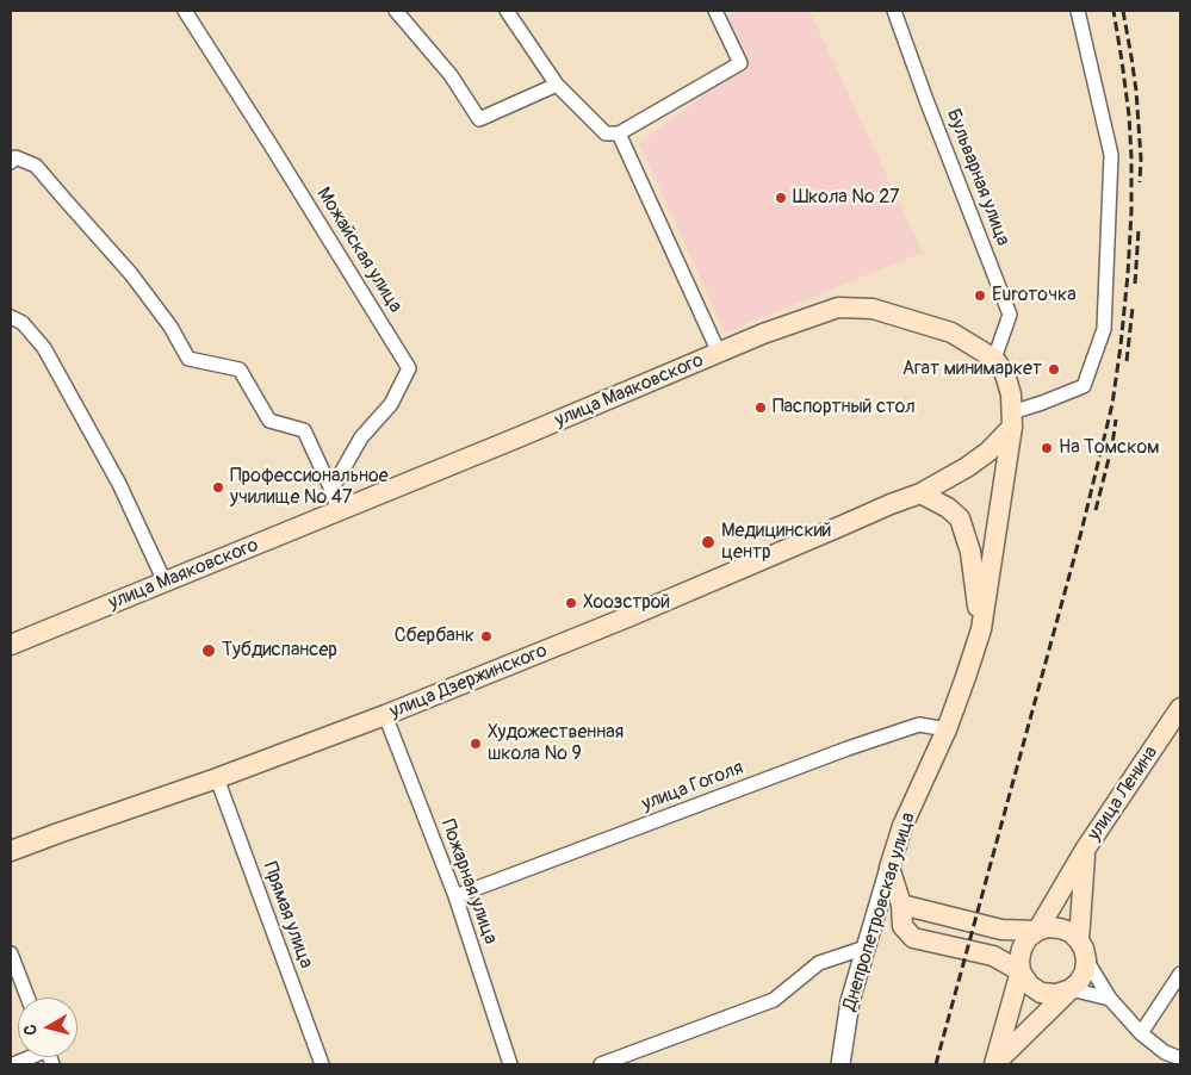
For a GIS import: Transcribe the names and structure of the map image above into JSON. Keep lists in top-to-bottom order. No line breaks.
{"streets":{"main road":["улица Маяковского","улица Дзержинского","улица Ленина","Днепропетровская улица"],"street":["Бульварная улица","Можайская улица","улица Гоголя","Пожарная улица","Прямая улица"]},"crossings":[["Бульварная улица","улица Маяковского"],["улица Дзержинского","Пожарная улица"],["улица Дзержинского","Прямая улица"],["улица Гоголя","Пожарная улица"],["улица Гоголя","Днепропетровская улица"]],"places":["Школа № 27","Euroточка","Агат минимаркет","Паспортный стол","На Томском","Профессиональное училище № 47","Медицинский центр","Хоозстрой","Сбербанк","Тубдиспансер","Художественная школа № 9"],"north":"left"}
